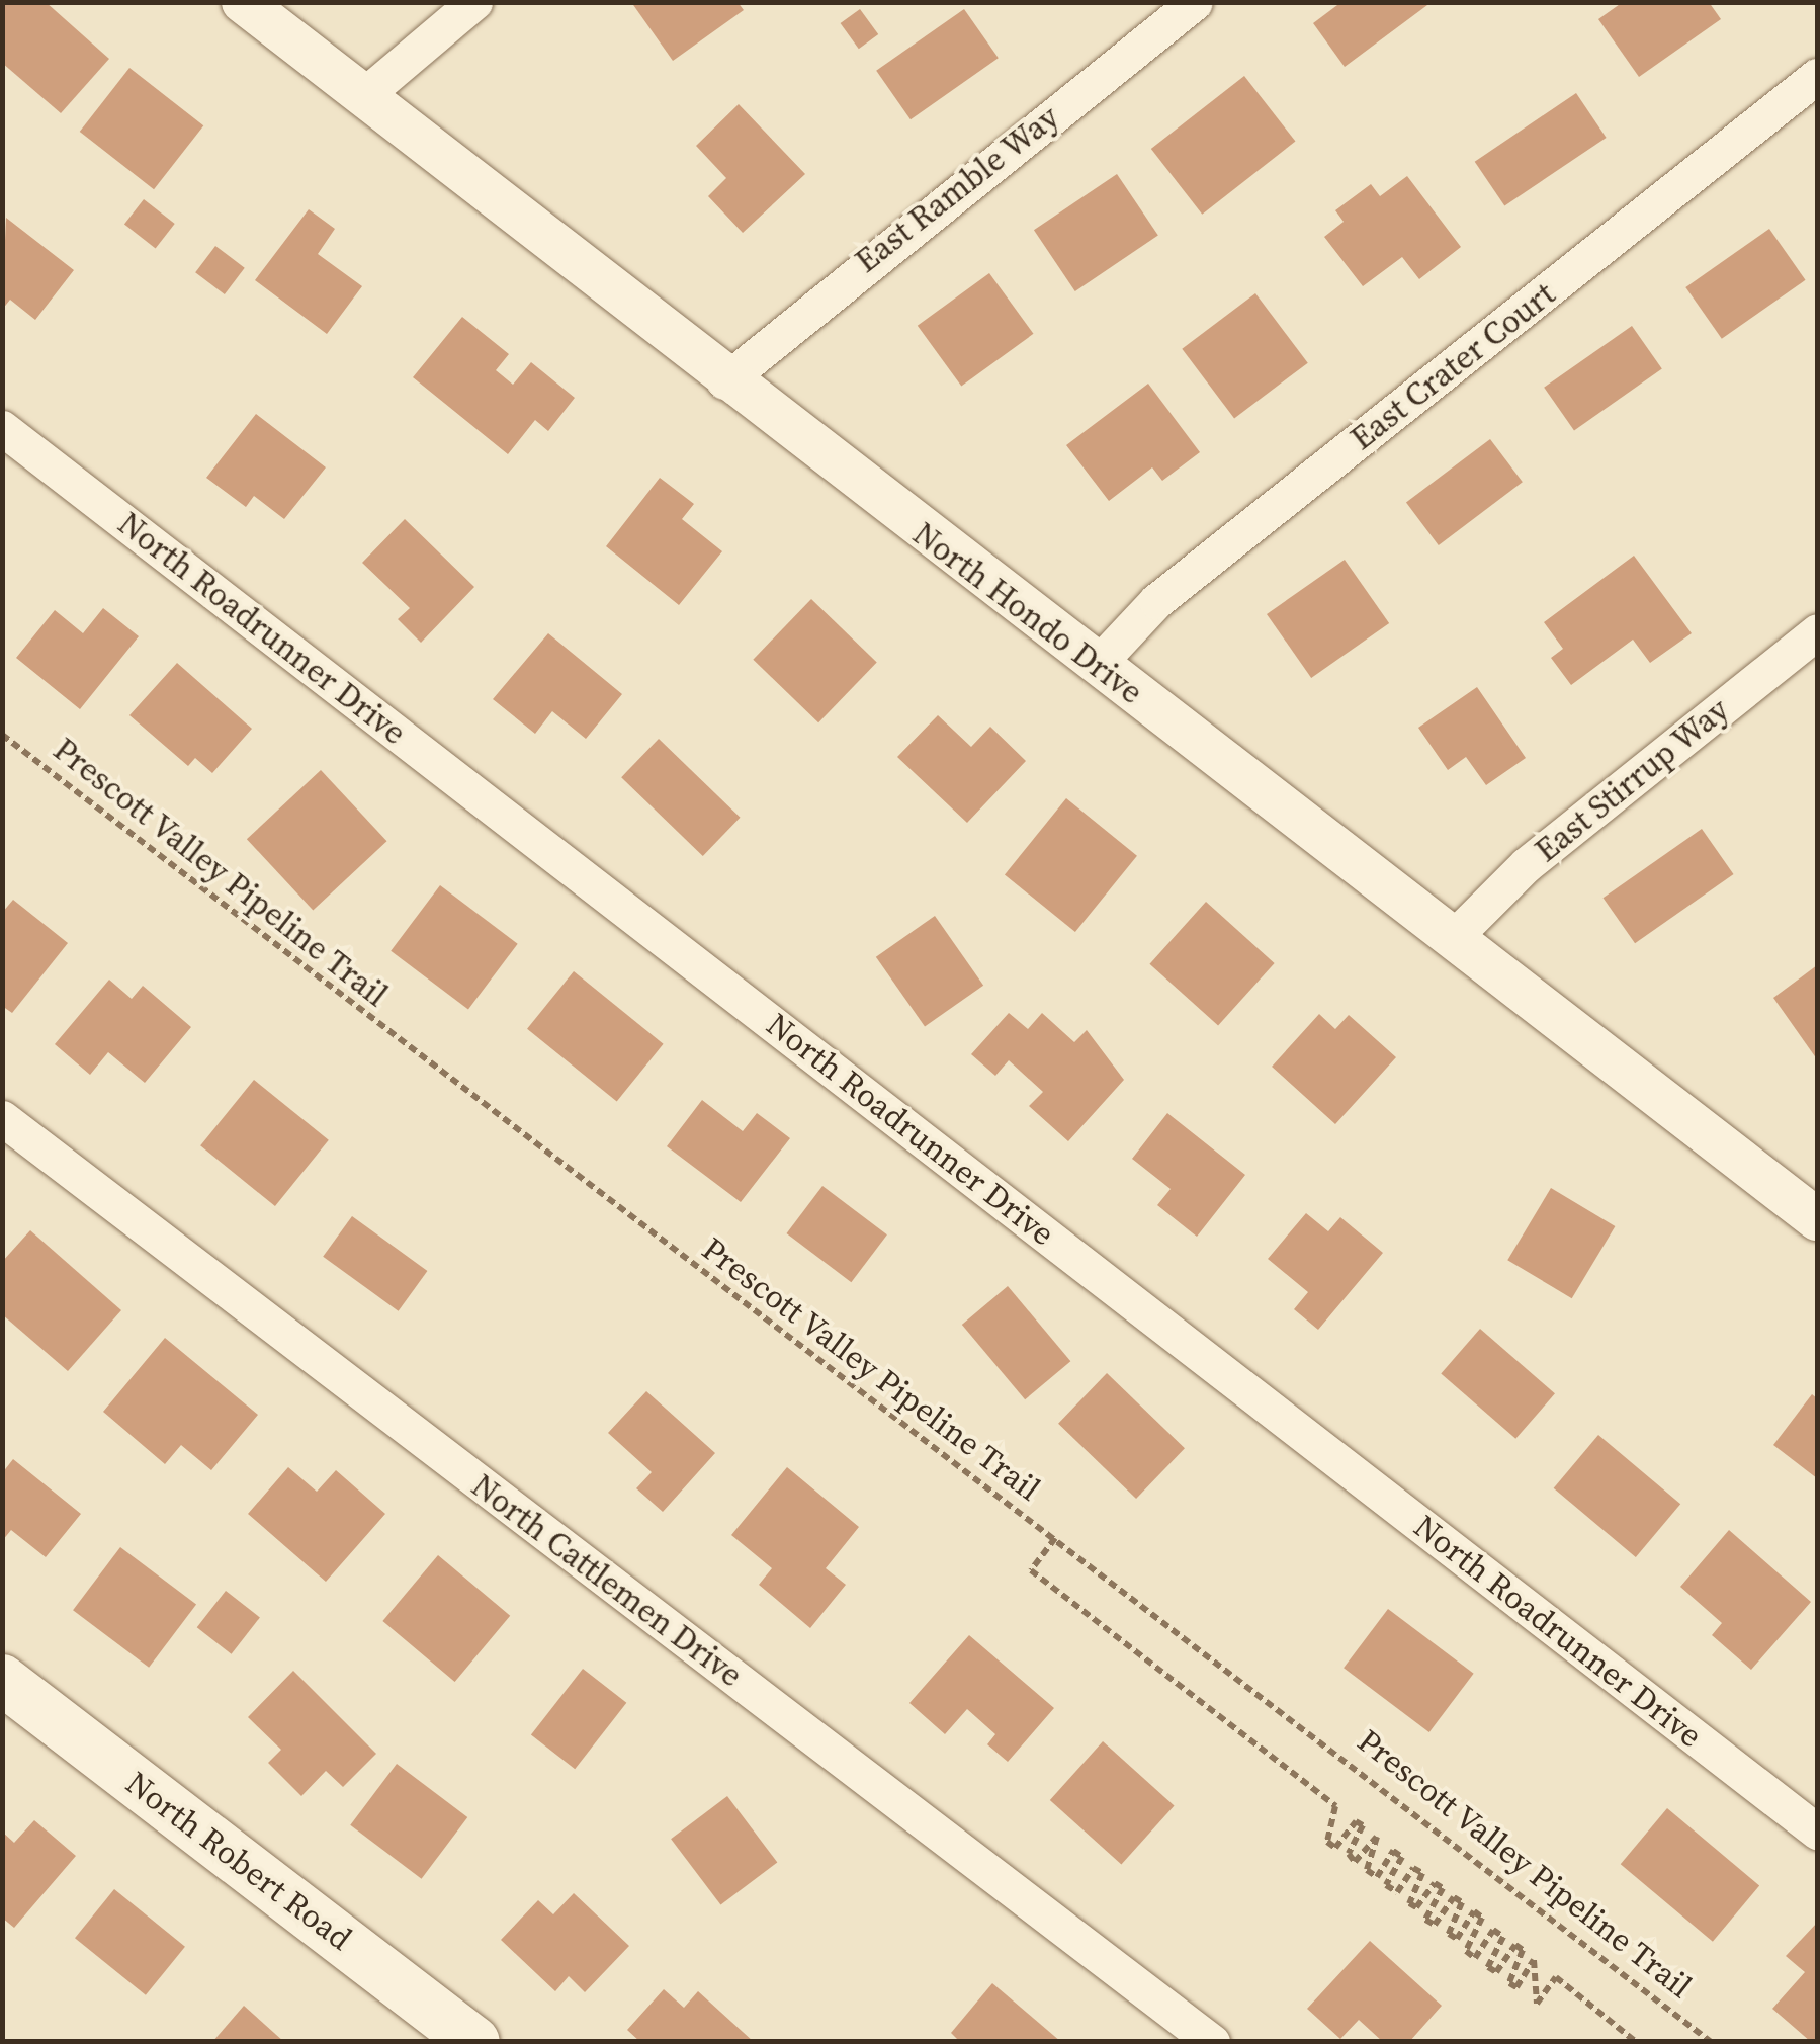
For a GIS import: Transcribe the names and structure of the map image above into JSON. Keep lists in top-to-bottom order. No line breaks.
{"streets":{"main road":["North Robert Road"],"street":["East Ramble Way","East Crater Court","North Hondo Drive","North Roadrunner Drive","East Stirrup Way","North Cattlemen Drive"],"path":["Prescott Valley Pipeline Trail"]},"crossings":[["East Ramble Way","North Hondo Drive"],["East Crater Court","North Hondo Drive"],["North Hondo Drive","East Stirrup Way"]]}
